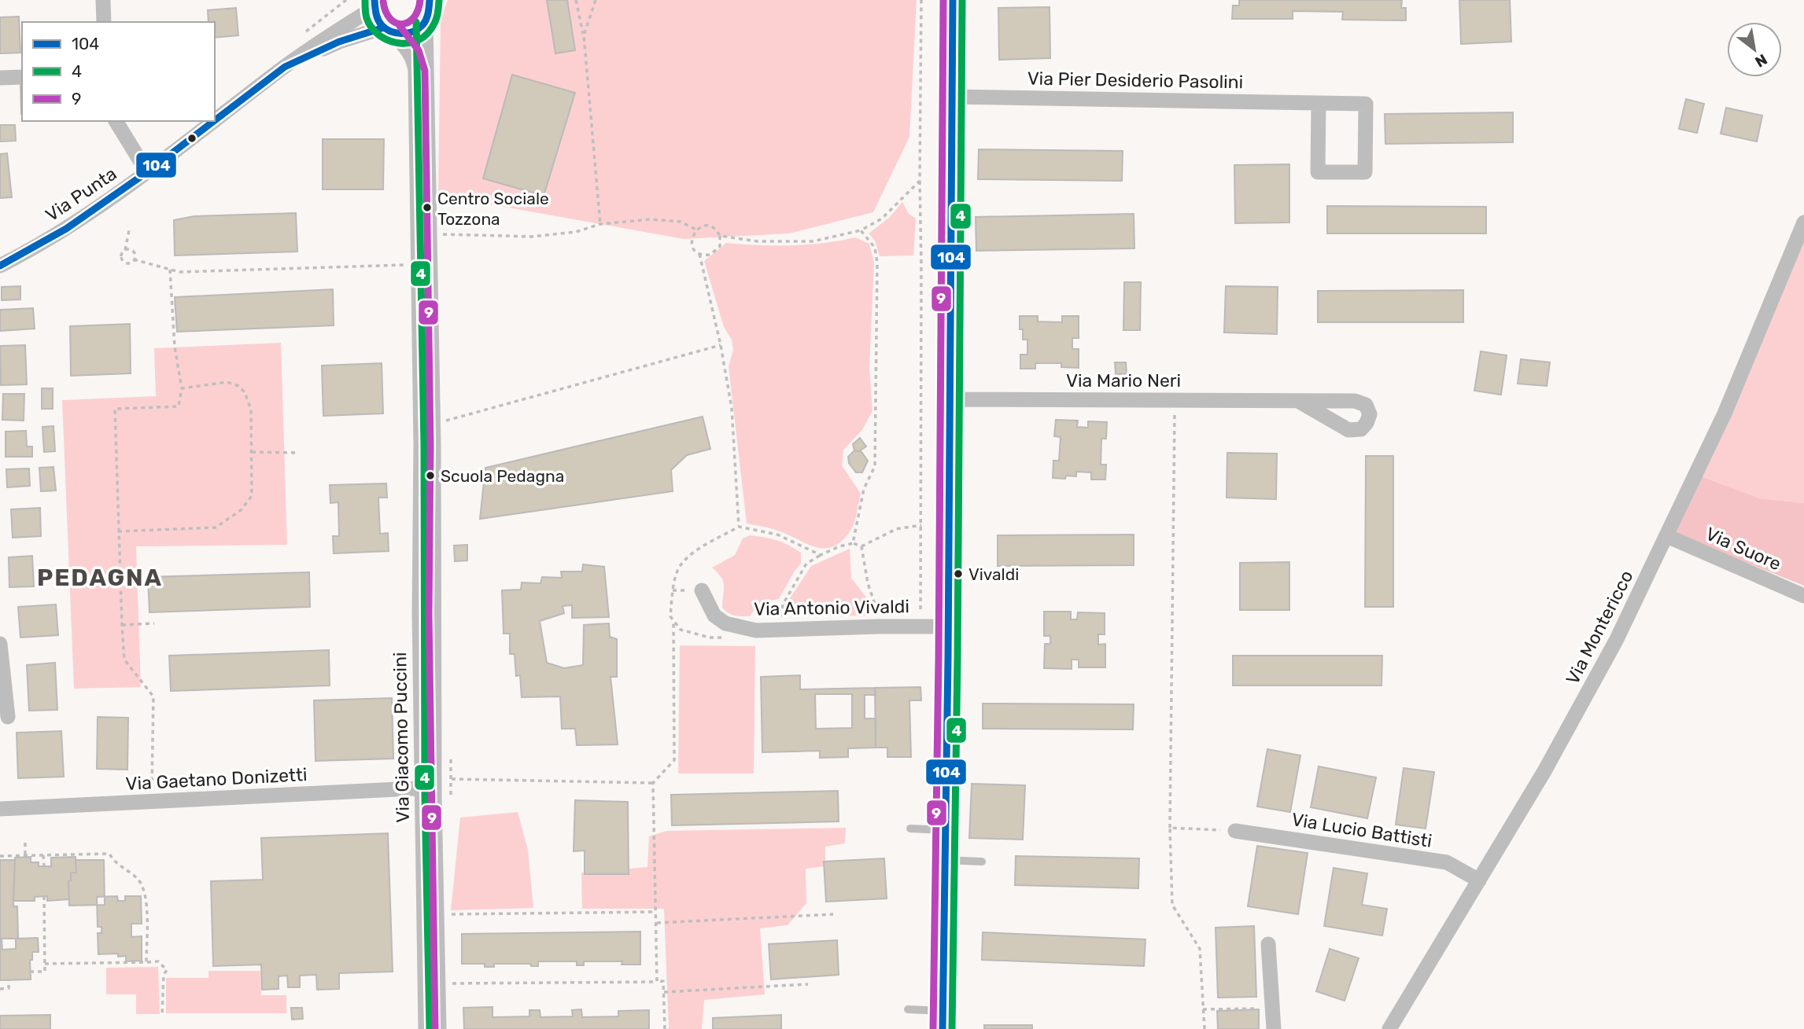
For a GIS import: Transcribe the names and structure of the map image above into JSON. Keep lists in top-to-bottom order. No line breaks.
{"streets":{"street":["Via Pier Desiderio Pasolini","Via Punta","Via Mario Neri","Via Suore","Via Antonio Vivaldi","Via Montericco","Via Giacomo Puccini","Via Gaetano Donizetti","Via Lucio Battisti"]},"crossings":[["Via Punta","Via Giacomo Puccini"],["Via Suore","Via Montericco"],["Via Montericco","Via Lucio Battisti"],["Via Giacomo Puccini","Via Gaetano Donizetti"]],"districts":["PEDAGNA"],"places":["Centro Sociale Tozzona","Scuola Pedagna","Vivaldi"],"lines":["transit line 104","transit line 4","transit line 9"],"legend":["104","4","9"],"north":"bottom right"}
